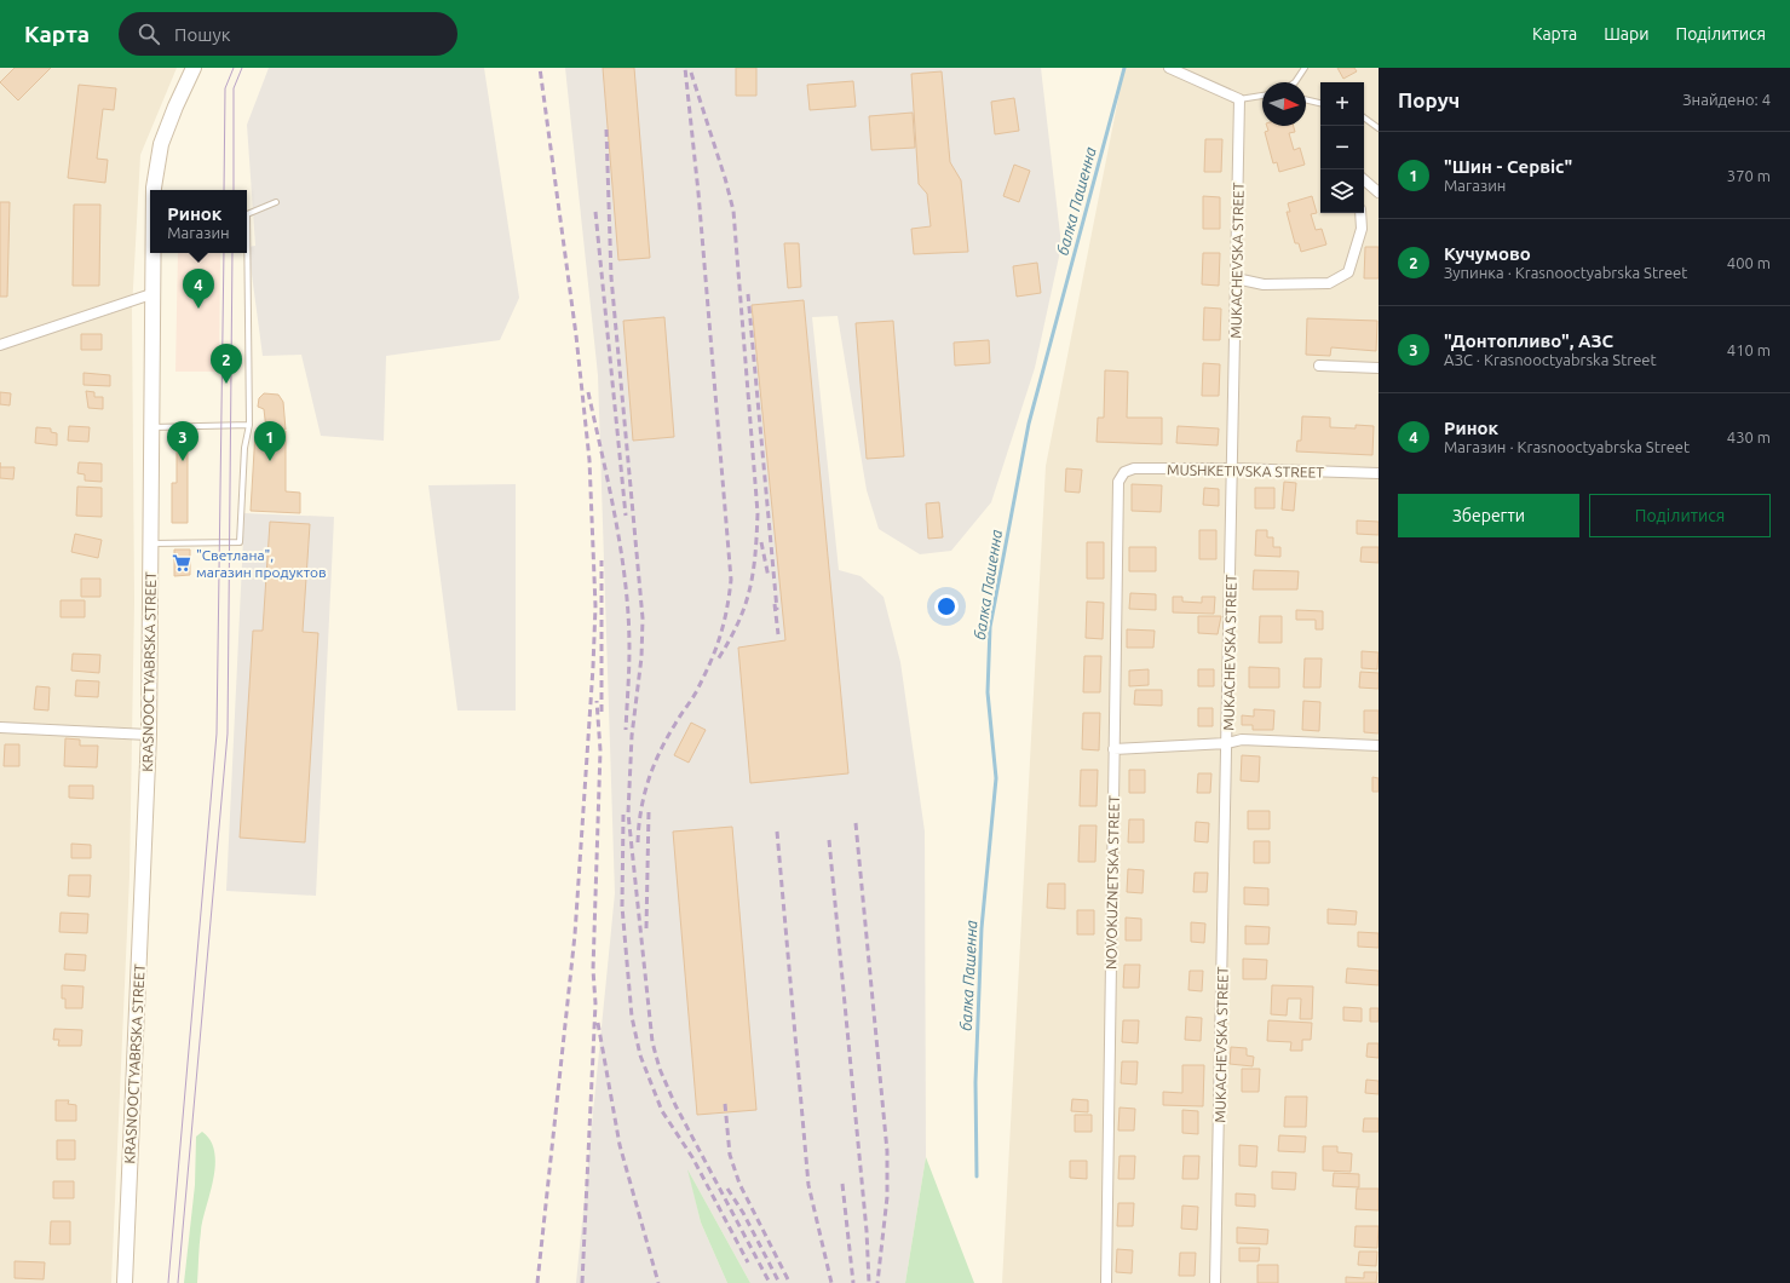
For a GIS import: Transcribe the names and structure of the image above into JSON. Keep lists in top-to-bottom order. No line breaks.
{"streets":{"main road":["KRASNOOCTYABRSKA STREET"],"street":["MUKACHEVSKA STREET","MUSHKETIVSKA STREET","NOVOKUZNETSKA STREET"]},"crossings":[["MUKACHEVSKA STREET","MUSHKETIVSKA STREET"],["MUSHKETIVSKA STREET","NOVOKUZNETSKA STREET"]],"water":["балка Пашенна"],"places":{"supermarket":["\"Светлана\", магазин продуктов"]},"north":"right","page":{"header":"Карта","search":"Пошук","nav":["Карта","Шари","Поділитися"],"heading":["Поруч","Знайдено: 4"],"map_buttons":["+","−"],"list":[{"mark":"1","name":"\"Шин - Сервіс\"","note":"Магазин","value":"370 m"},{"mark":"2","name":"Кучумово","note":"Зупинка · Krasnooctyabrska Street","value":"400 m"},{"mark":"3","name":"\"Донтопливо\", АЗС","note":"АЗС · Krasnooctyabrska Street","value":"410 m"},{"mark":"4","name":"Ринок","note":"Магазин · Krasnooctyabrska Street","value":"430 m"}],"popup":["Ринок","Магазин"],"pins":["4","2","1","3"],"buttons":["Зберегти","Поділитися"]}}
